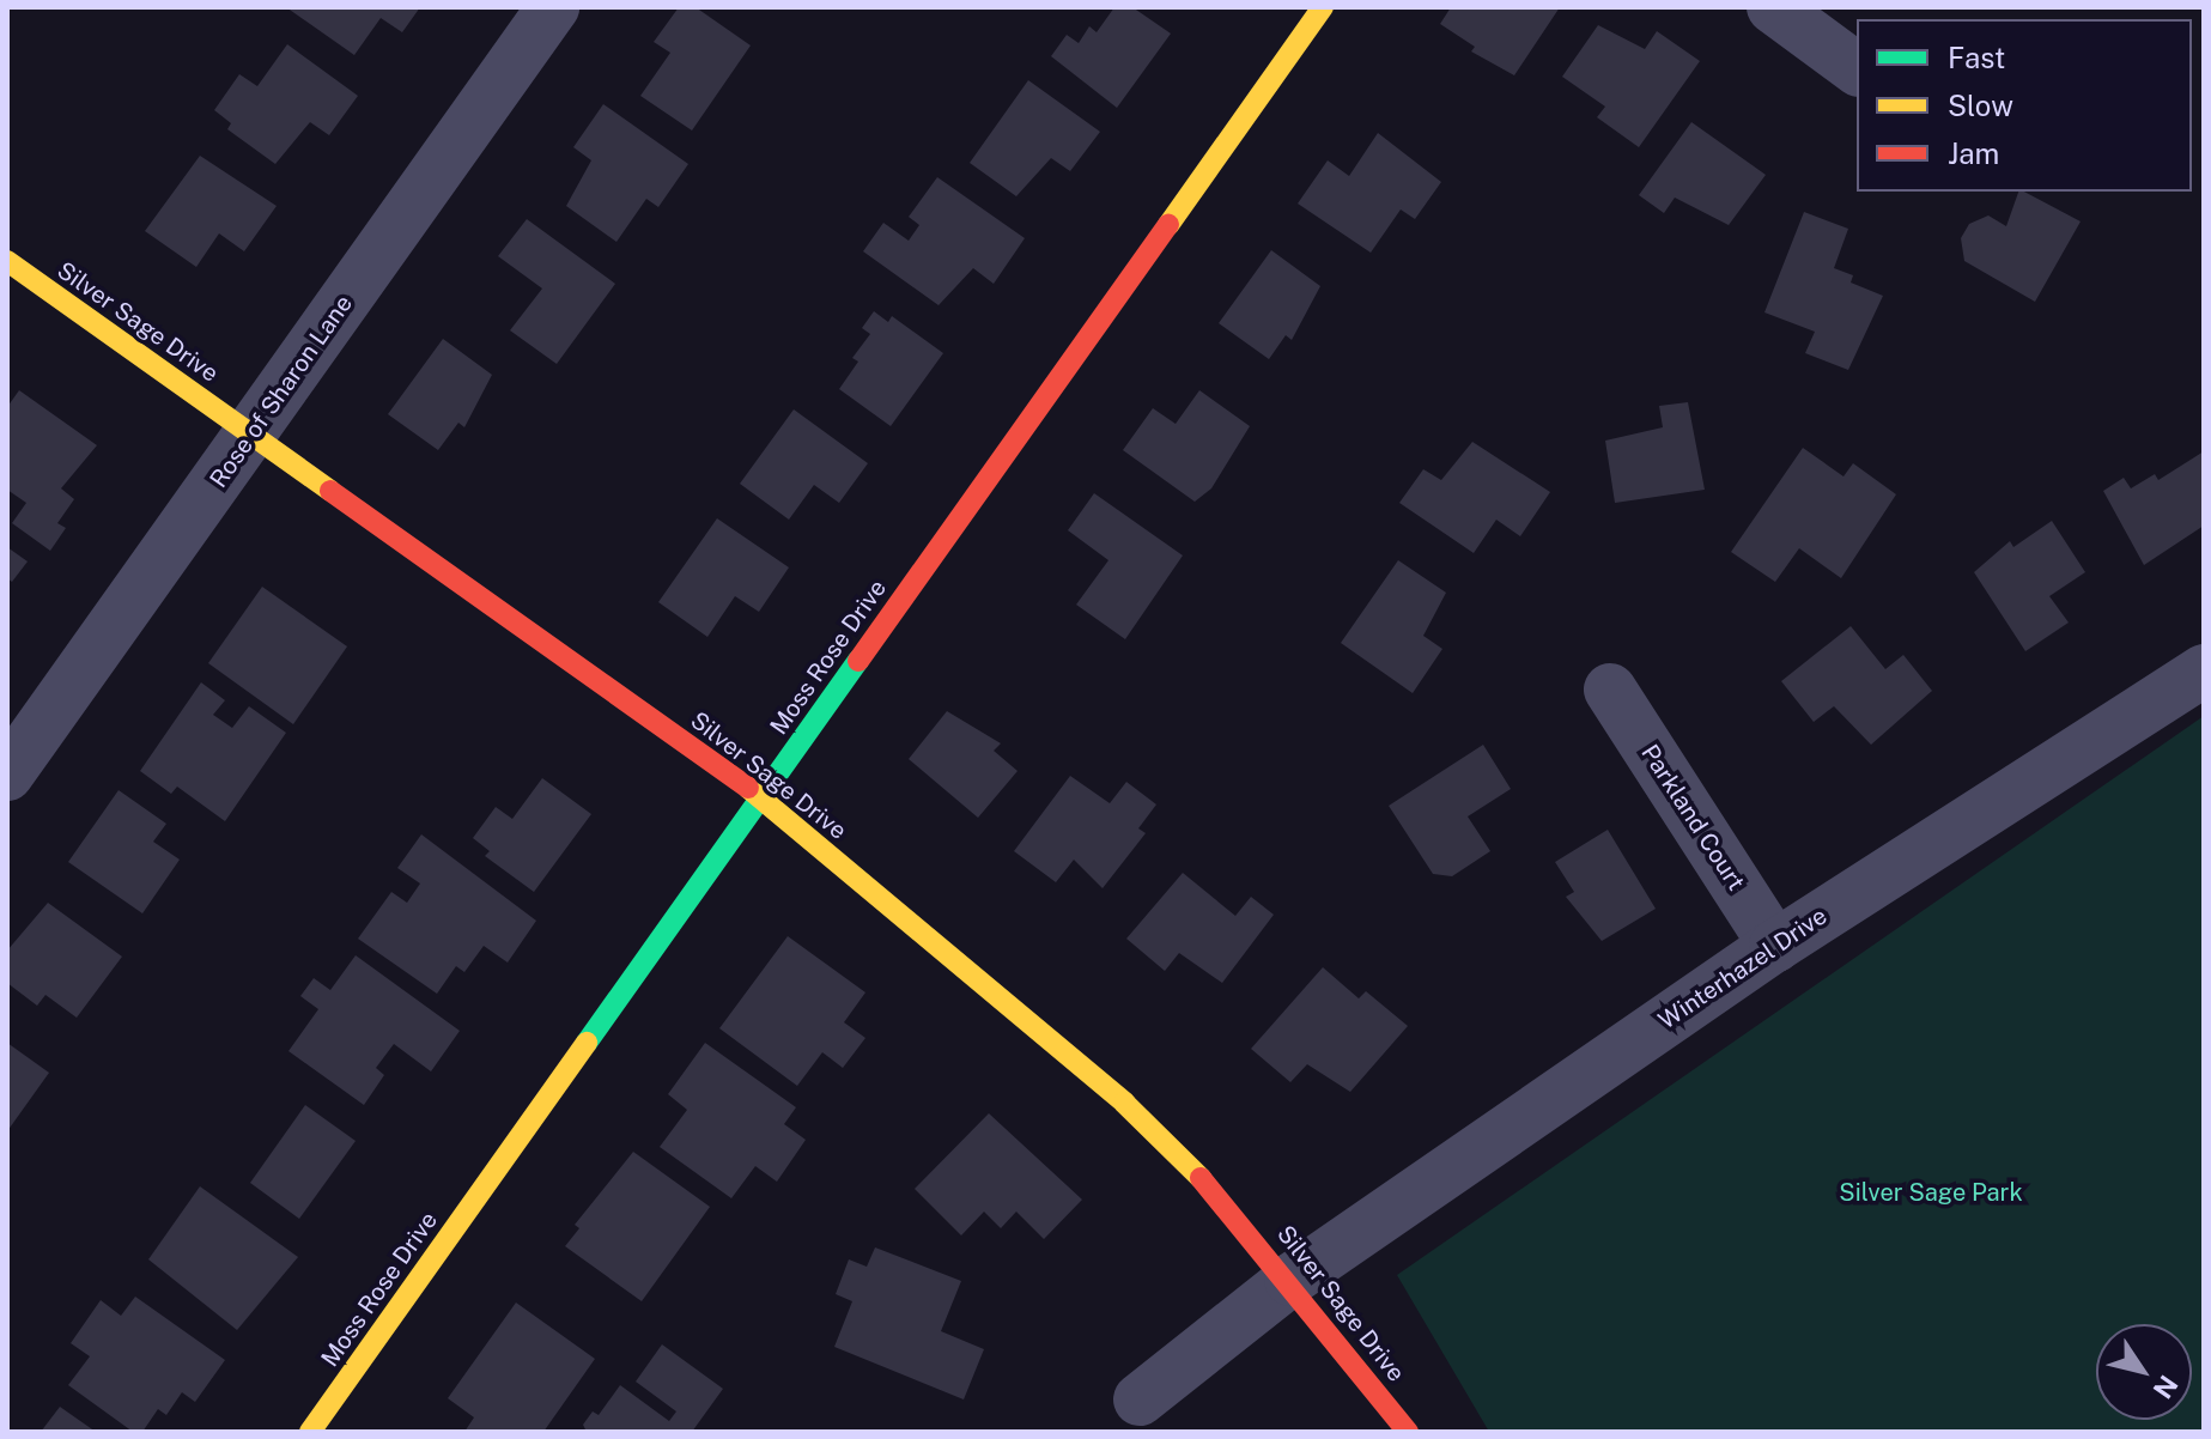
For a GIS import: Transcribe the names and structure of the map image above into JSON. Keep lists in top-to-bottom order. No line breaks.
{"streets":{"street":["Silver Sage Drive","Rose of Sharon Lane","Moss Rose Drive","Parkland Court","Winterhazel Drive"]},"crossings":[["Silver Sage Drive","Rose of Sharon Lane"],["Silver Sage Drive","Moss Rose Drive"],["Silver Sage Drive","Winterhazel Drive"],["Parkland Court","Winterhazel Drive"]],"parks":["Silver Sage Park"],"legend":["Fast","Slow","Jam"],"north":"bottom right"}
